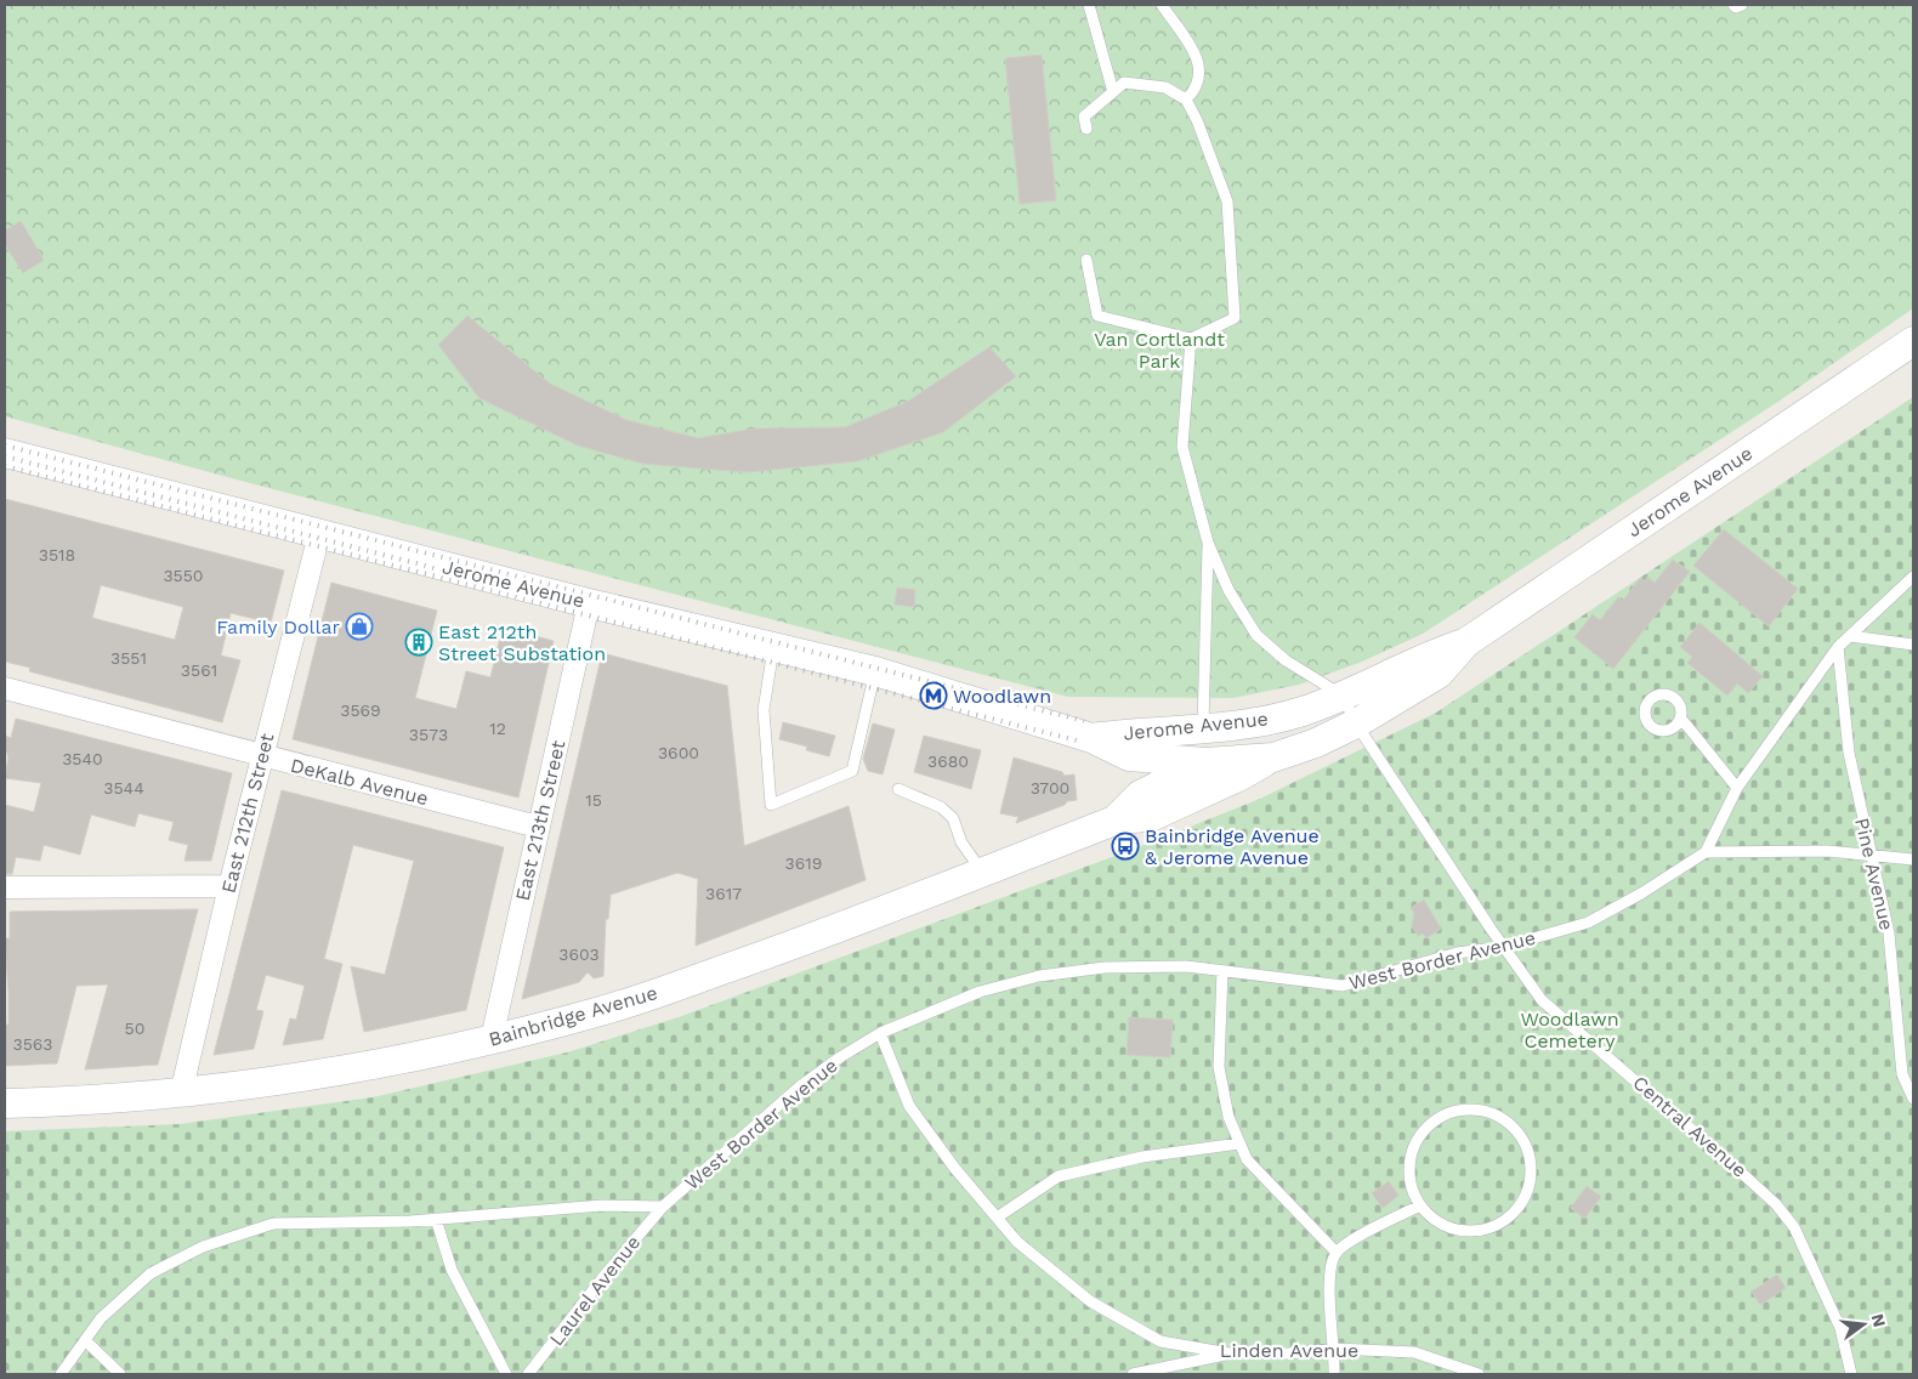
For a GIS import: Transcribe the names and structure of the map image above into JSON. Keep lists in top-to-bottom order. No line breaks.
{"streets":{"main road":["Jerome Avenue","Bainbridge Avenue"],"street":["DeKalb Avenue","East 212th Street","East 213th Street"],"lane":["Pine Avenue","West Border Avenue","Central Avenue","Laurel Avenue","Linden Avenue"]},"crossings":[["Jerome Avenue","East 212th Street"],["Jerome Avenue","East 213th Street"],["Jerome Avenue","Bainbridge Avenue"],["Jerome Avenue","Central Avenue"],["DeKalb Avenue","East 212th Street"],["DeKalb Avenue","East 213th Street"],["East 212th Street","Bainbridge Avenue"],["East 213th Street","Bainbridge Avenue"],["Pine Avenue","West Border Avenue"],["West Border Avenue","Central Avenue"],["West Border Avenue","Laurel Avenue"],["West Border Avenue","Linden Avenue"]],"parks":["Van Cortlandt Park","Woodlawn Cemetery"],"places":{"shop":["Family Dollar"],"building":["East 212th Street Substation"],"metro station":["Woodlawn"],"bus stop":["Bainbridge Avenue & Jerome Avenue"]},"house_numbers":["3518","3550","3551","3561","3569","12","3573","3600","3540","3680","3544","3700","15","3619","3617","3603","50","3563"],"north":"right"}
